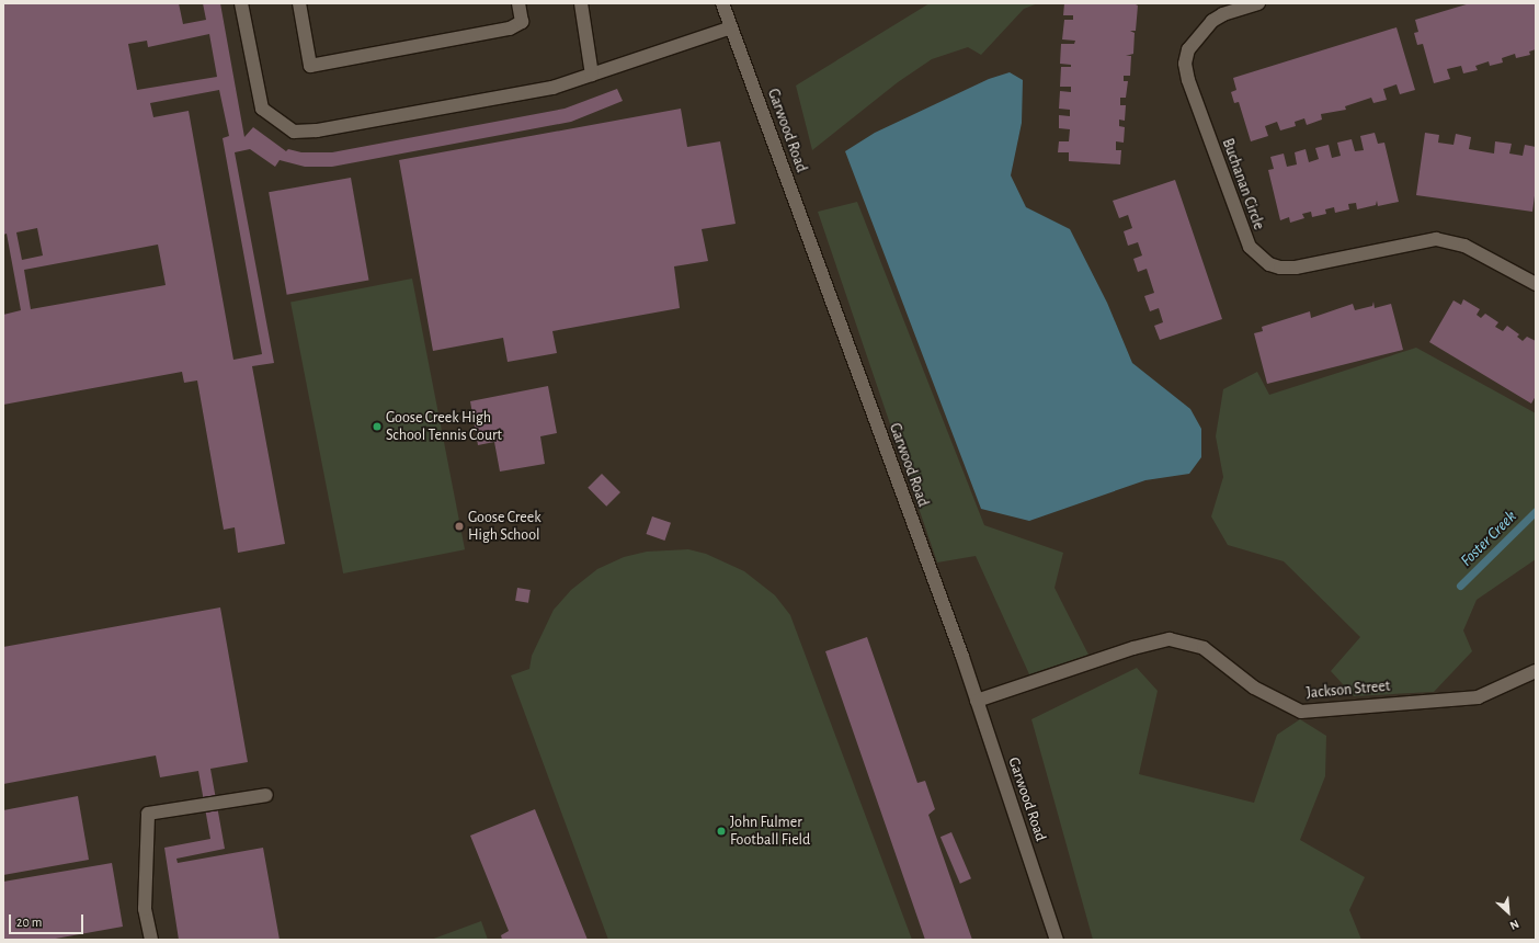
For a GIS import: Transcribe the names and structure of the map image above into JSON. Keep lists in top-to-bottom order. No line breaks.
{"streets":{"street":["Garwood Road","Buchanan Circle","Jackson Street"]},"crossings":[["Garwood Road","Jackson Street"]],"water":["Foster Creek"],"places":["Goose Creek High School Tennis Court","Goose Creek High School","John Fulmer Football Field"],"scale_bar":"20 m","north":"bottom right"}
